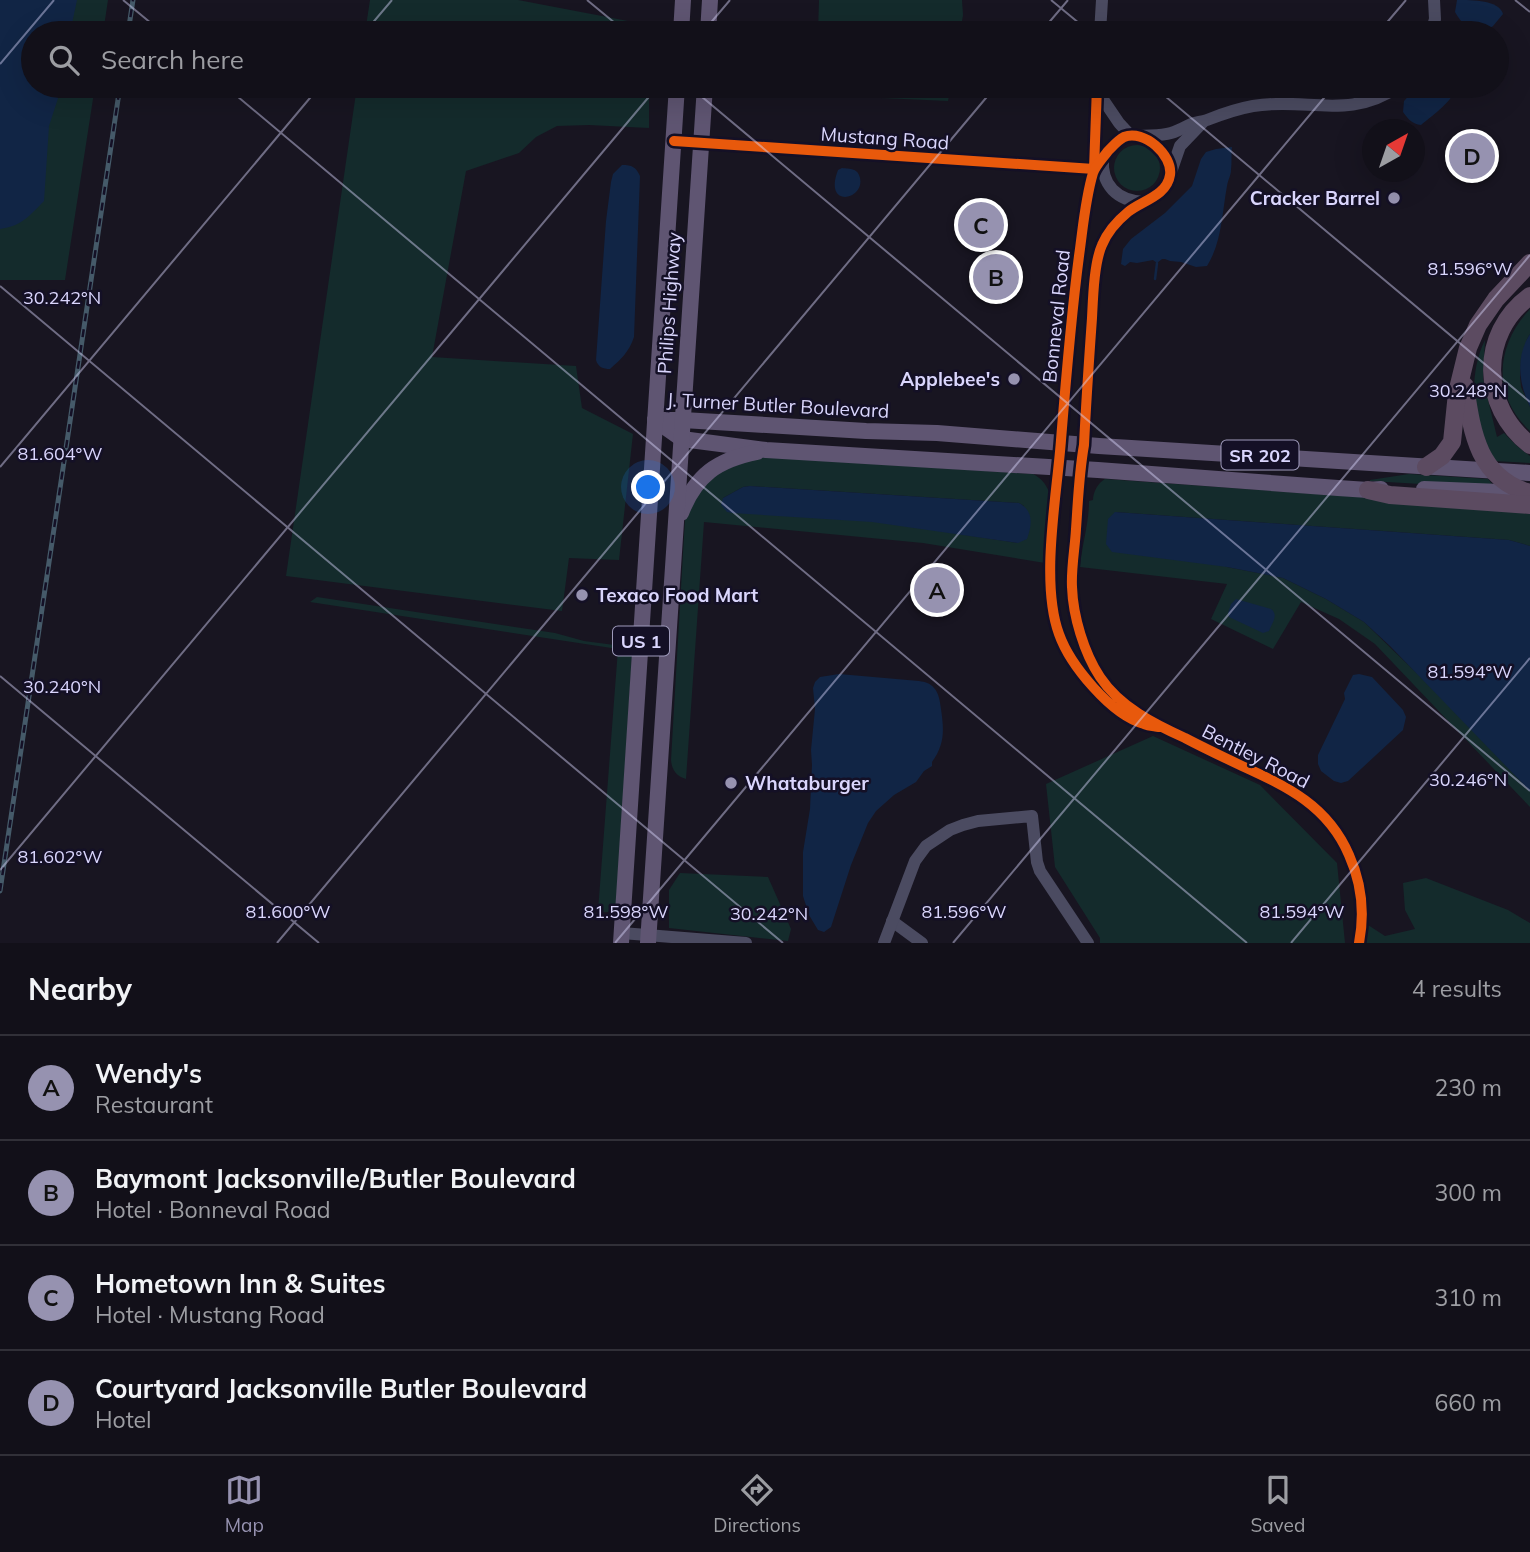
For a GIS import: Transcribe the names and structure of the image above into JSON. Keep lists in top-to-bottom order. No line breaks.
{"streets":{"main road":["Philips Highway","J. Turner Butler Boulevard","SR 202","US 1"],"street":["Mustang Road","Bonneval Road","Bentley Road"]},"crossings":[["Mustang Road","Philips Highway"],["Mustang Road","Bonneval Road"],["Philips Highway","J. Turner Butler Boulevard"],["Bonneval Road","J. Turner Butler Boulevard"],["Bonneval Road","Bentley Road"],["J. Turner Butler Boulevard","Bentley Road"]],"places":["Cracker Barrel","Applebee's","Texaco Food Mart","Whataburger"],"north":"top right","page":{"search":"Search here","pins":["D","C","B","A"],"heading":["Nearby","4 results"],"list":[{"mark":"A","name":"Wendy's","note":"Restaurant","value":"230 m"},{"mark":"B","name":"Baymont Jacksonville/Butler Boulevard","note":"Hotel · Bonneval Road","value":"300 m"},{"mark":"C","name":"Hometown Inn & Suites","note":"Hotel · Mustang Road","value":"310 m"},{"mark":"D","name":"Courtyard Jacksonville Butler Boulevard","note":"Hotel","value":"660 m"}],"nav":["Map","Directions","Saved"]},"coordinates":["81.596°W","30.242°N","30.248°N","81.604°W","81.594°W","30.240°N","30.246°N","81.602°W","81.600°W","81.598°W"]}
